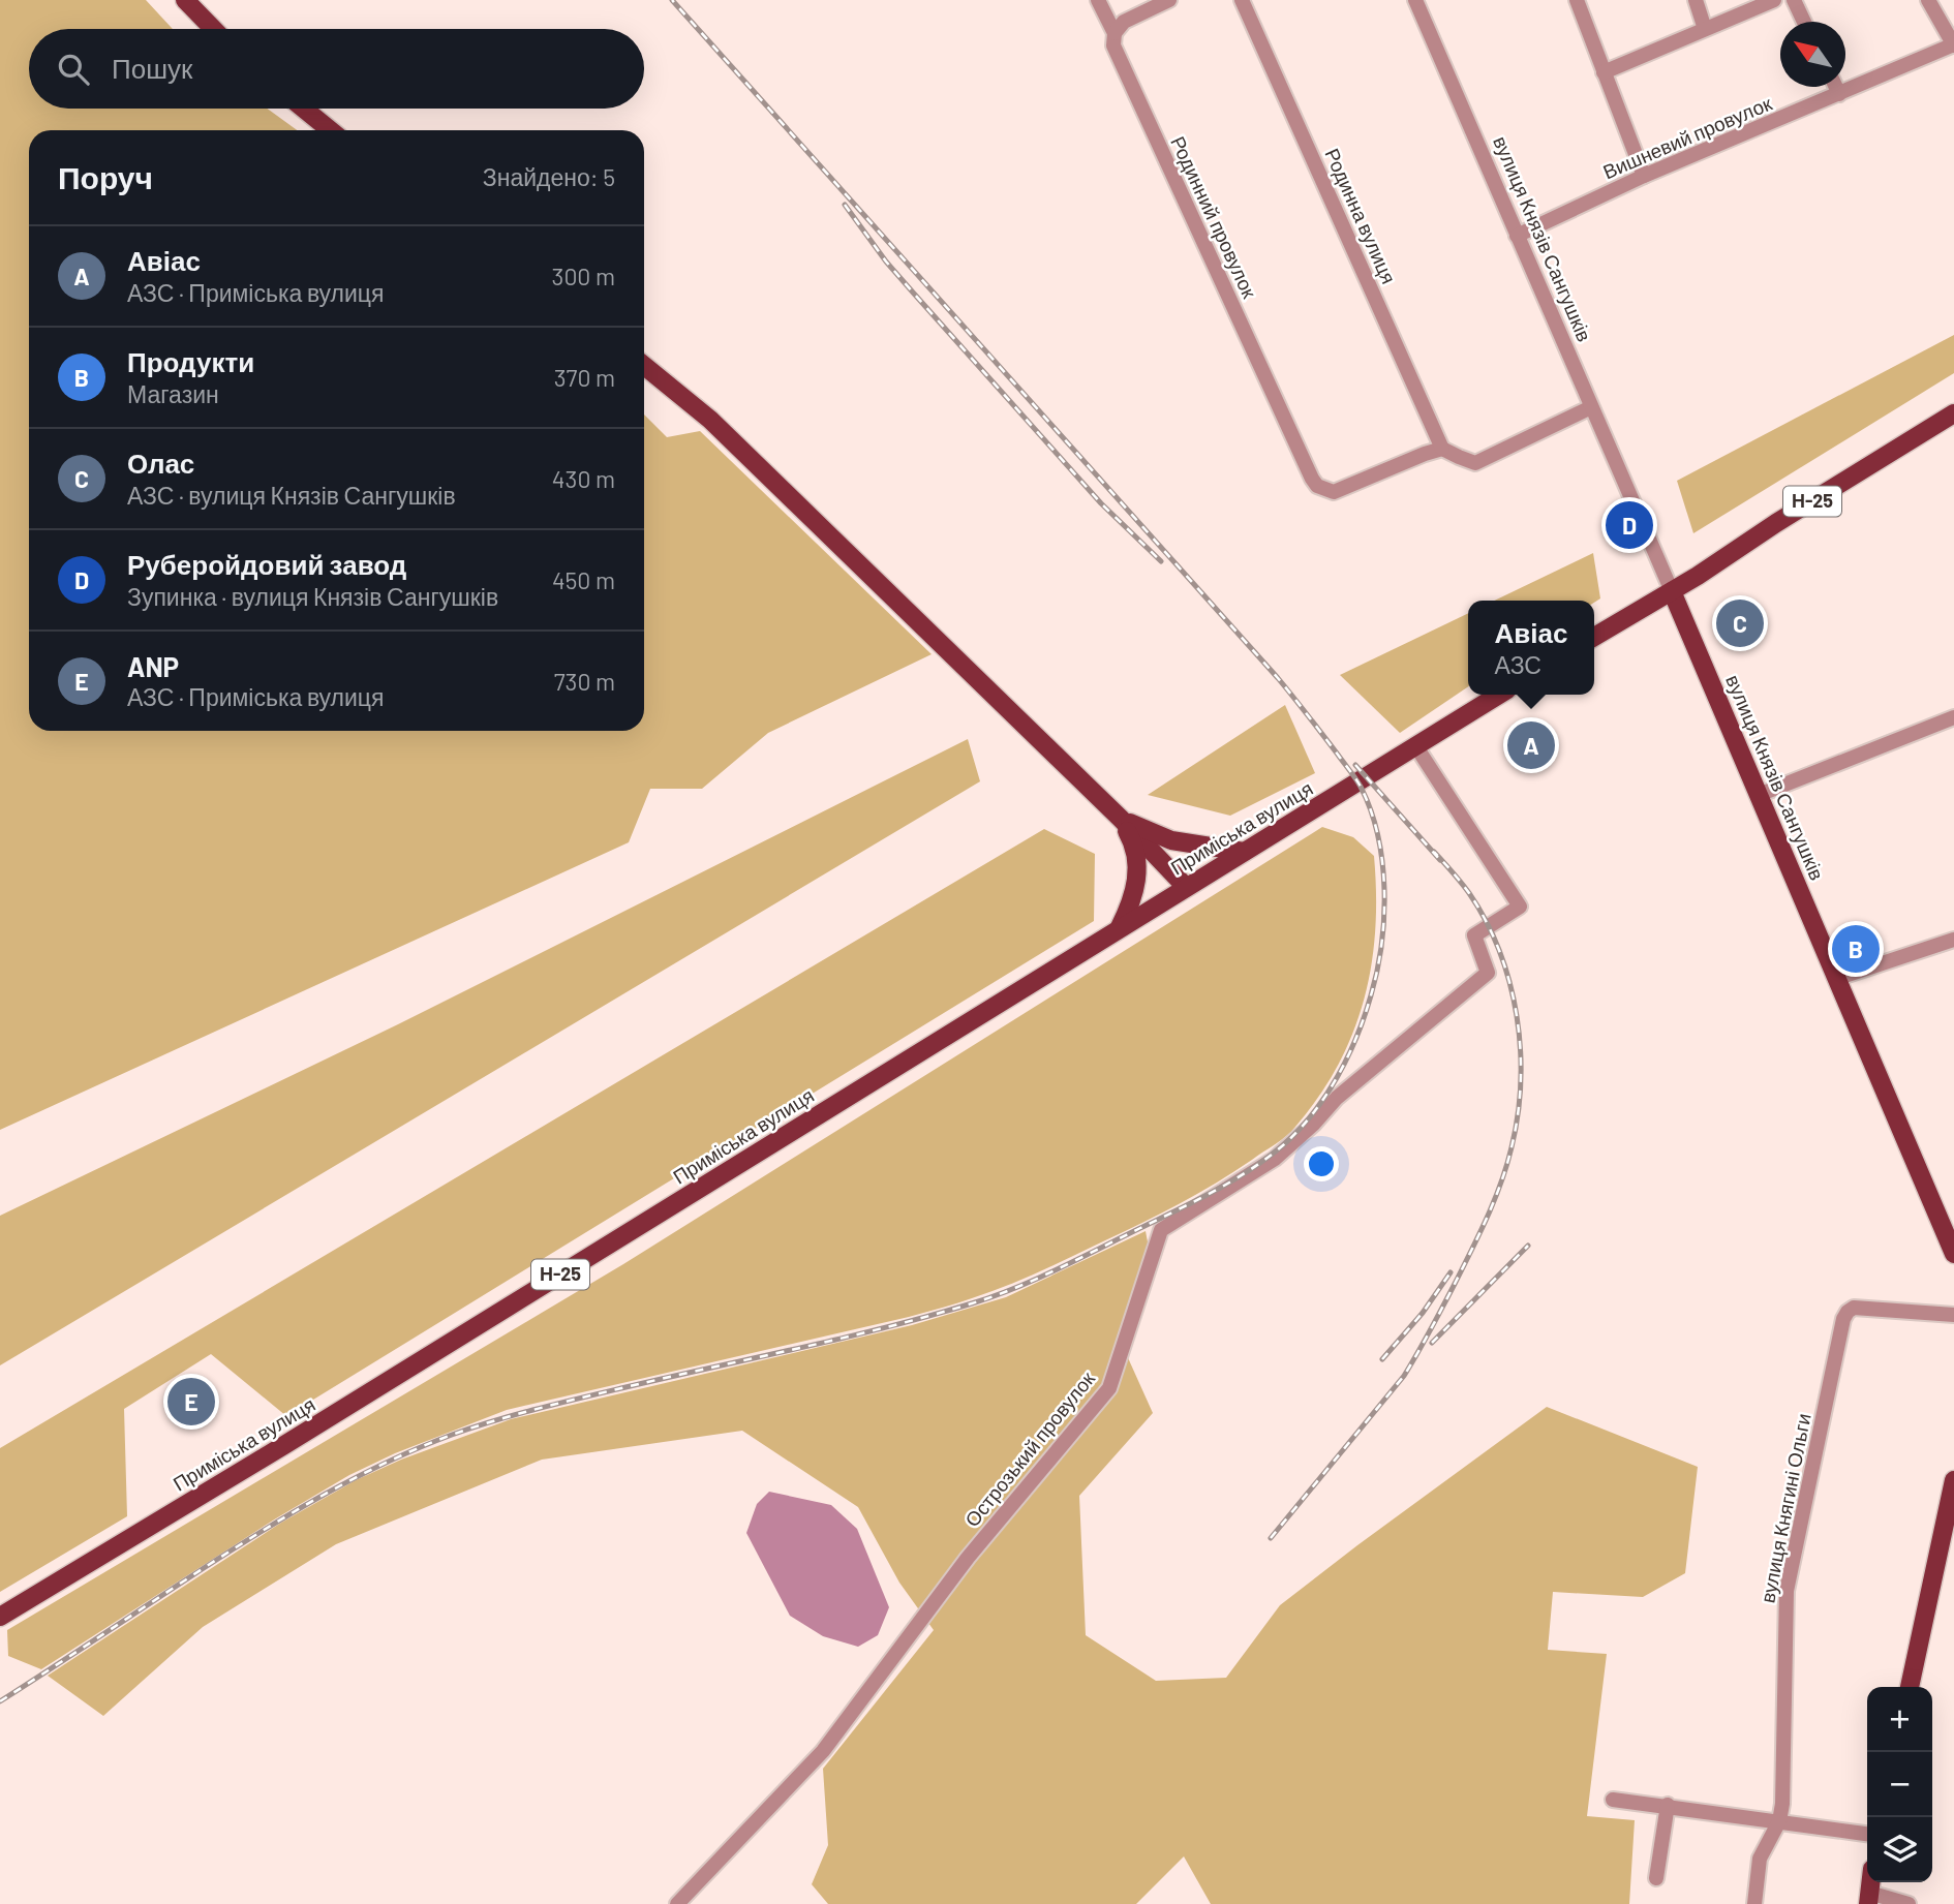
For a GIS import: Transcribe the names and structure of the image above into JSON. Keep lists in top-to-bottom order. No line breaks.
{"streets":{"main road":["вулиця Князів Сангушків","Н-25","Приміська вулиця"],"street":["Вишневий провулок","Родинна вулиця","Родинний провулок","Острозький провулок","вулиця Княгині Ольги"]},"crossings":[["Вишневий провулок","вулиця Князів Сангушків"],["Родинна вулиця","Родинний провулок"],["вулиця Князів Сангушків","Н-25"],["Приміська вулиця","Острозький провулок"]],"north":"top left","page":{"search":"Пошук","heading":["Поруч","Знайдено: 5"],"list":[{"mark":"A","name":"Авіас","note":"АЗС · Приміська вулиця","value":"300 m"},{"mark":"B","name":"Продукти","note":"Магазин","value":"370 m"},{"mark":"C","name":"Олас","note":"АЗС · вулиця Князів Сангушків","value":"430 m"},{"mark":"D","name":"Руберойдовий завод","note":"Зупинка · вулиця Князів Сангушків","value":"450 m"},{"mark":"E","name":"ANP","note":"АЗС · Приміська вулиця","value":"730 m"}],"pins":["D","C","A","B","E"],"popup":["Авіас","АЗС"],"map_buttons":["+","−"]}}
